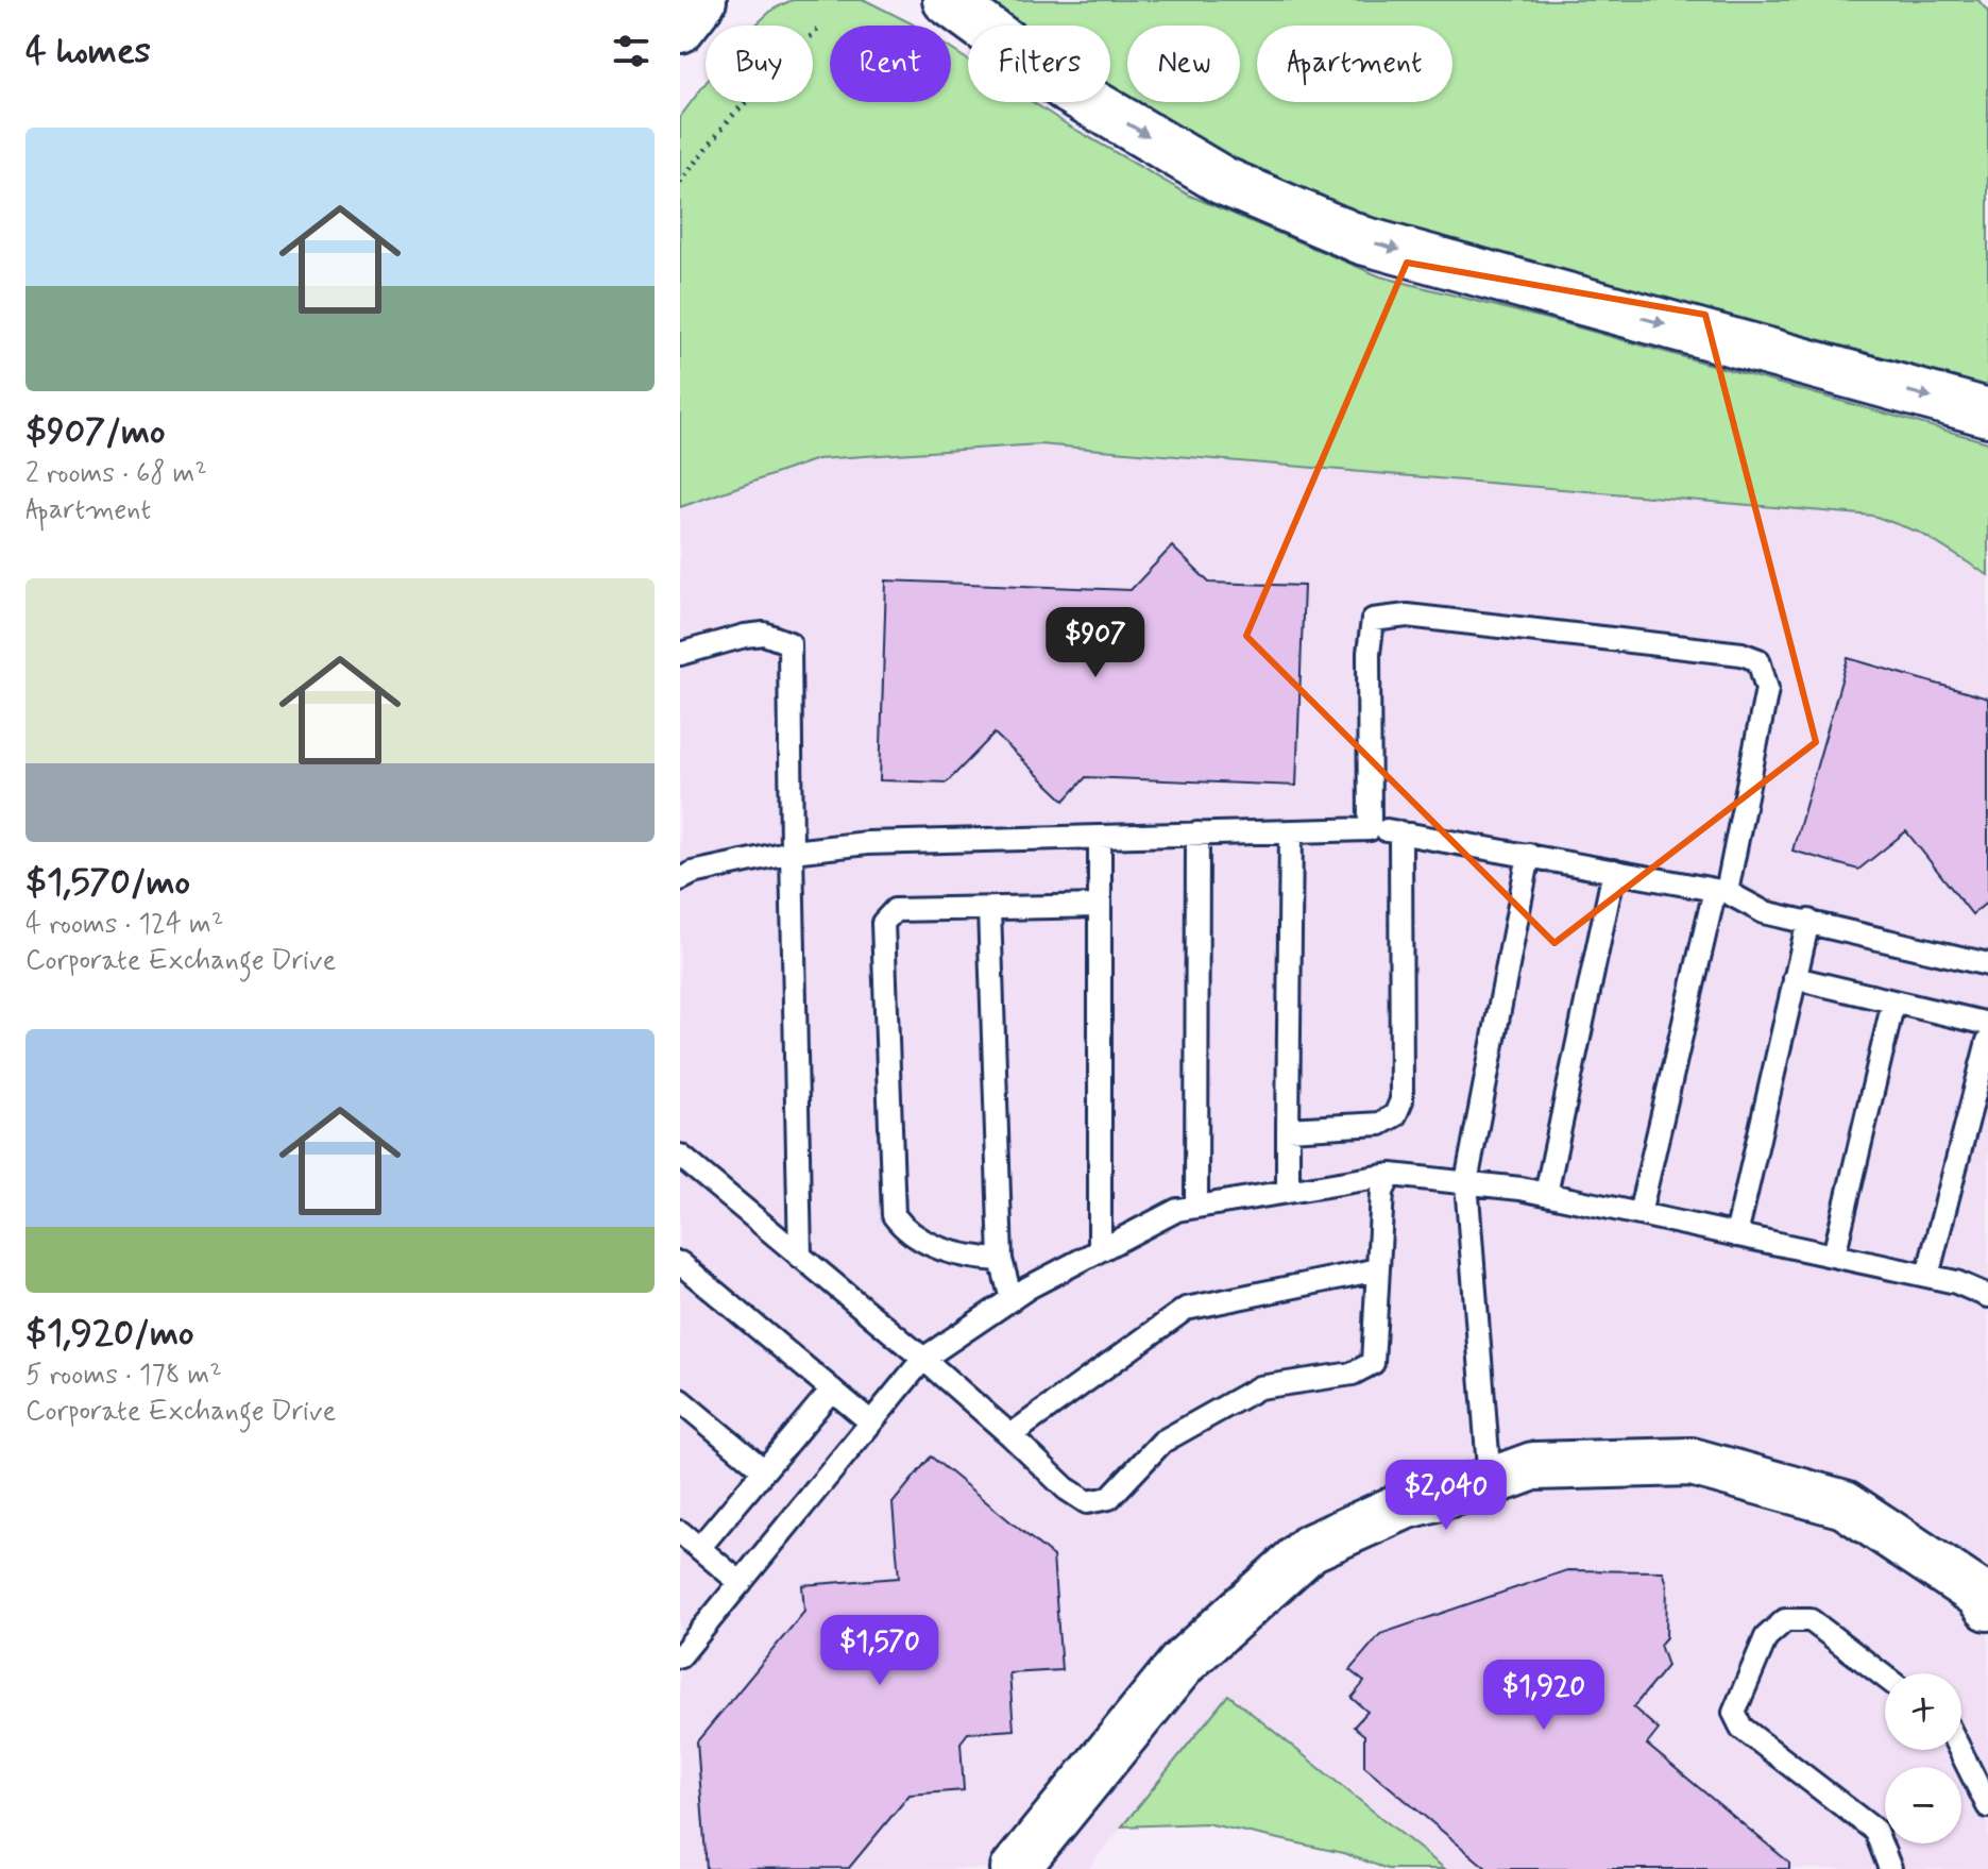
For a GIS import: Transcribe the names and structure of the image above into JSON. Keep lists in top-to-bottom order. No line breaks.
{"page":{"heading":"4 homes","chip":["Buy","Rent","Filters","New","Apartment"],"list":[{"name":"$907/mo","note":"2 rooms · 68 m² · Apartment"},{"name":"$1,570/mo","note":"4 rooms · 124 m² · Corporate Exchange Drive"},{"name":"$1,920/mo","note":"5 rooms · 178 m² · Corporate Exchange Drive"}],"price":["$907","$2,040","$1,570","$1,920"],"map_buttons":["+","−"]}}
